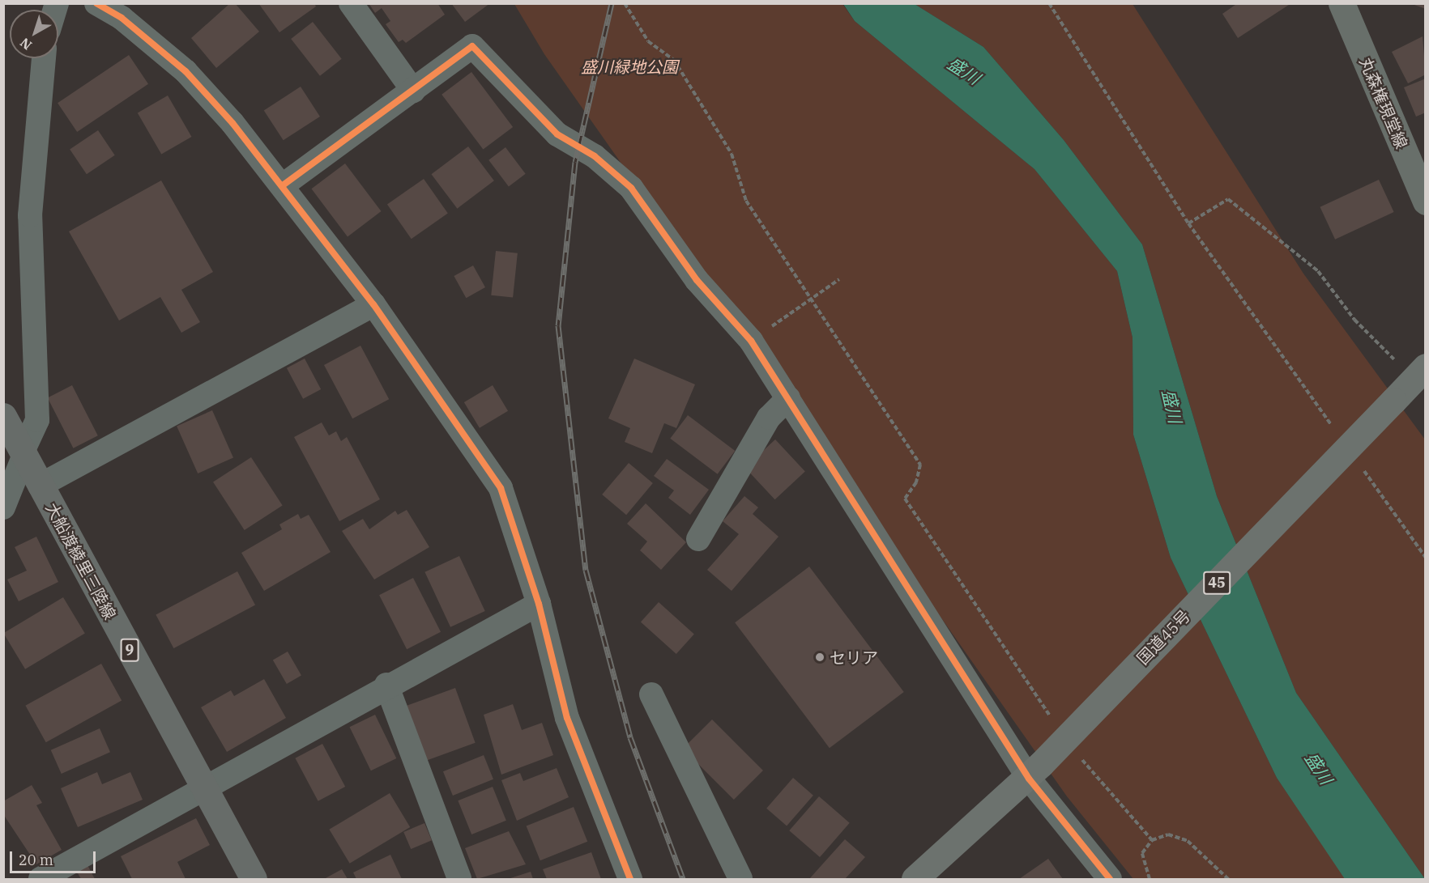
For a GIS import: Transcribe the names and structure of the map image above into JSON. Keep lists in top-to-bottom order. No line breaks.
{"streets":{"highway":["45","国道45号"],"main road":["丸森権現堂線","大船渡綾里三陸線","9"]},"water":["盛川"],"parks":["盛川緑地公園"],"places":["セリア"],"scale_bar":"20 m","north":"bottom left"}
